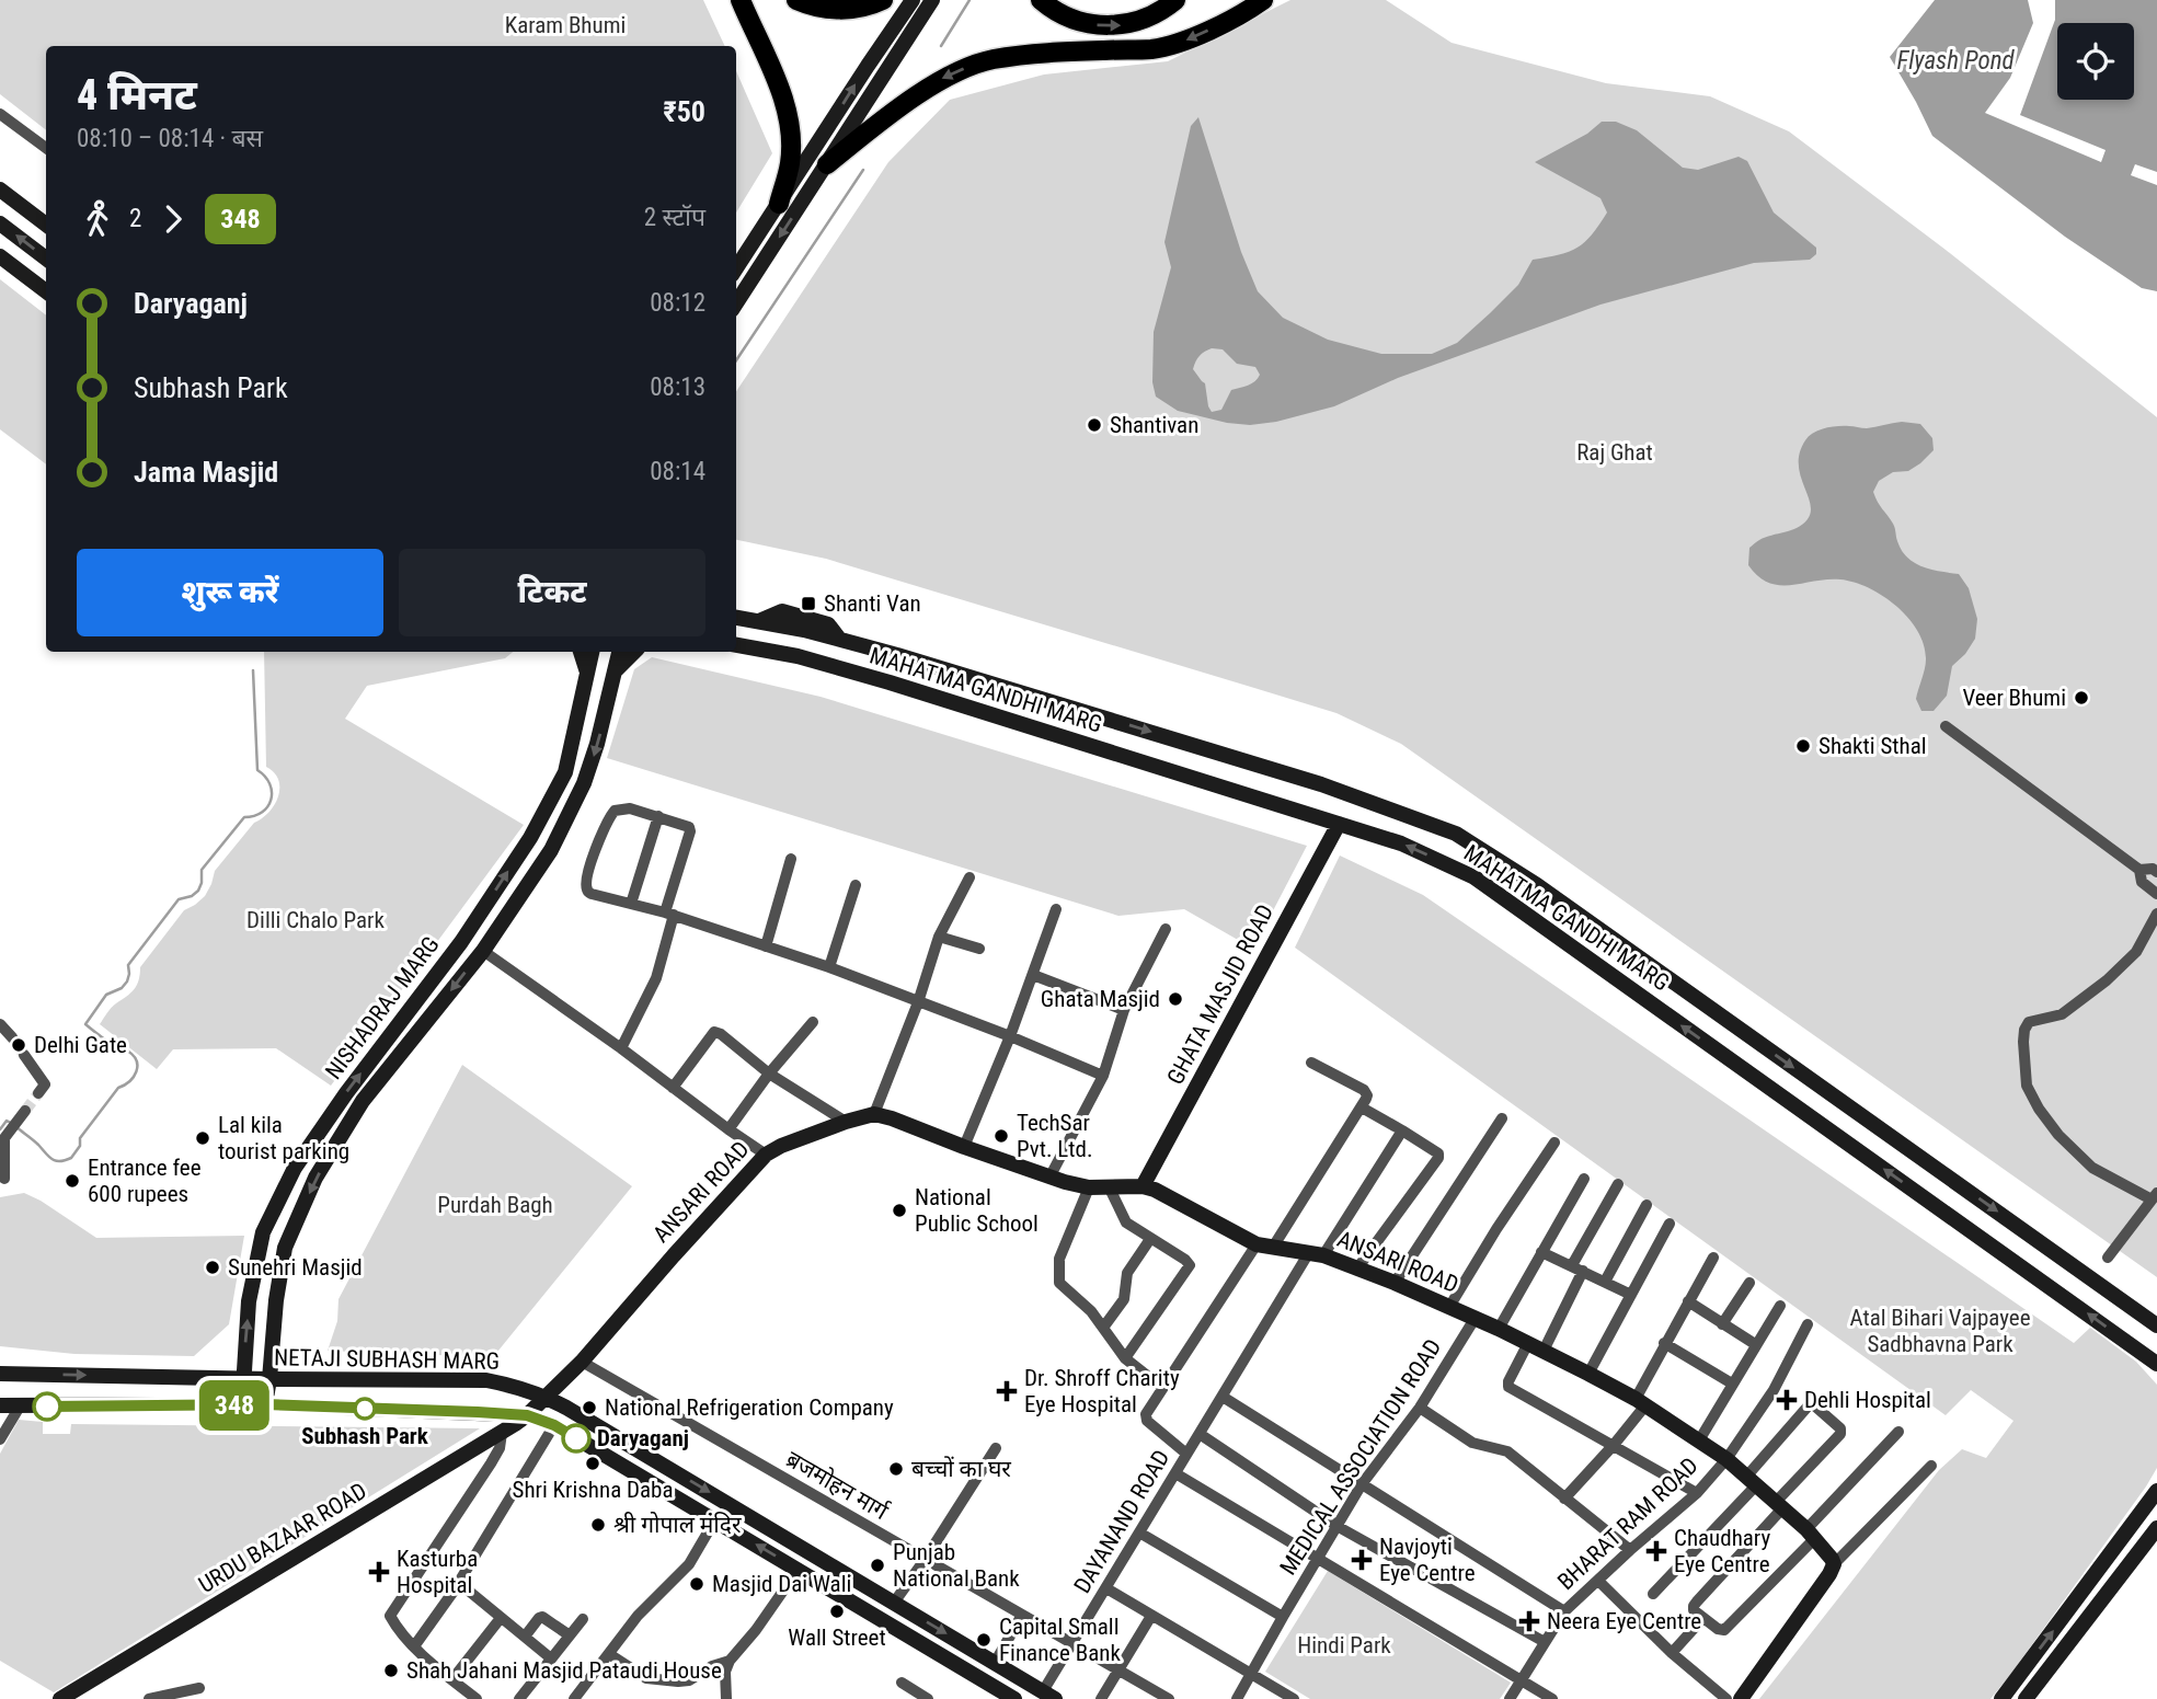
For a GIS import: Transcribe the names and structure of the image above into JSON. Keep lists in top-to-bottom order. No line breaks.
{"streets":{"main road":["MAHATMA GANDHI MARG","GHATA MASJID ROAD","NISHADRAJ MARG","ANSARI ROAD","NETAJI SUBHASH MARG","URDU BAZAAR ROAD"],"street":["MEDICAL ASSOCIATION ROAD","ब्रजमोहन मार्ग","DAYANAND ROAD","BHARAT RAM ROAD"]},"crossings":[["MAHATMA GANDHI MARG","GHATA MASJID ROAD"],["GHATA MASJID ROAD","ANSARI ROAD"],["NISHADRAJ MARG","NETAJI SUBHASH MARG"],["ANSARI ROAD","NETAJI SUBHASH MARG"],["ANSARI ROAD","MEDICAL ASSOCIATION ROAD"],["ANSARI ROAD","ब्रजमोहन मार्ग"],["ANSARI ROAD","DAYANAND ROAD"],["ANSARI ROAD","BHARAT RAM ROAD"],["ANSARI ROAD","URDU BAZAAR ROAD"],["NETAJI SUBHASH MARG","DAYANAND ROAD"],["NETAJI SUBHASH MARG","URDU BAZAAR ROAD"],["ब्रजमोहन मार्ग","DAYANAND ROAD"]],"water":["Flyash Pond"],"parks":["Karam Bhumi","Raj Ghat","Dilli Chalo Park","Purdah Bagh","Atal Bihari Vajpayee Sadbhavna Park","Hindi Park"],"places":{"other":["Shantivan","Veer Bhumi","Shakti Sthal","Ghata Masjid","Delhi Gate","TechSar Pvt. Ltd.","Lal kila tourist parking","Entrance fee 600 rupees","National Public School","Sunehri Masjid","National Refrigeration Company","Subhash Park","Daryaganj","Shri Krishna Daba","बच्चों का घर","श्री गोपाल मंदिर","Punjab National Bank","Masjid Dai Wali","Wall Street","Capital Small Finance Bank","Shah Jahani Masjid Pataudi House"],"transit":["Shanti Van"],"health":["Dr. Shroff Charity Eye Hospital","Dehli Hospital","Chaudhary Eye Centre","Navjoyti Eye Centre","Kasturba Hospital","Neera Eye Centre"]},"lines":["bus line 348"],"page":{"on_map":"348","heading":["4 मिनट","08:10 – 08:14 · बस","₹50"],"legs":["2","348","2 स्टॉप"],"list":[{"name":"Daryaganj","value":"08:12"},{"name":"Subhash Park","value":"08:13"},{"name":"Jama Masjid","value":"08:14"}],"buttons":["शुरू करें","टिकट"]}}
